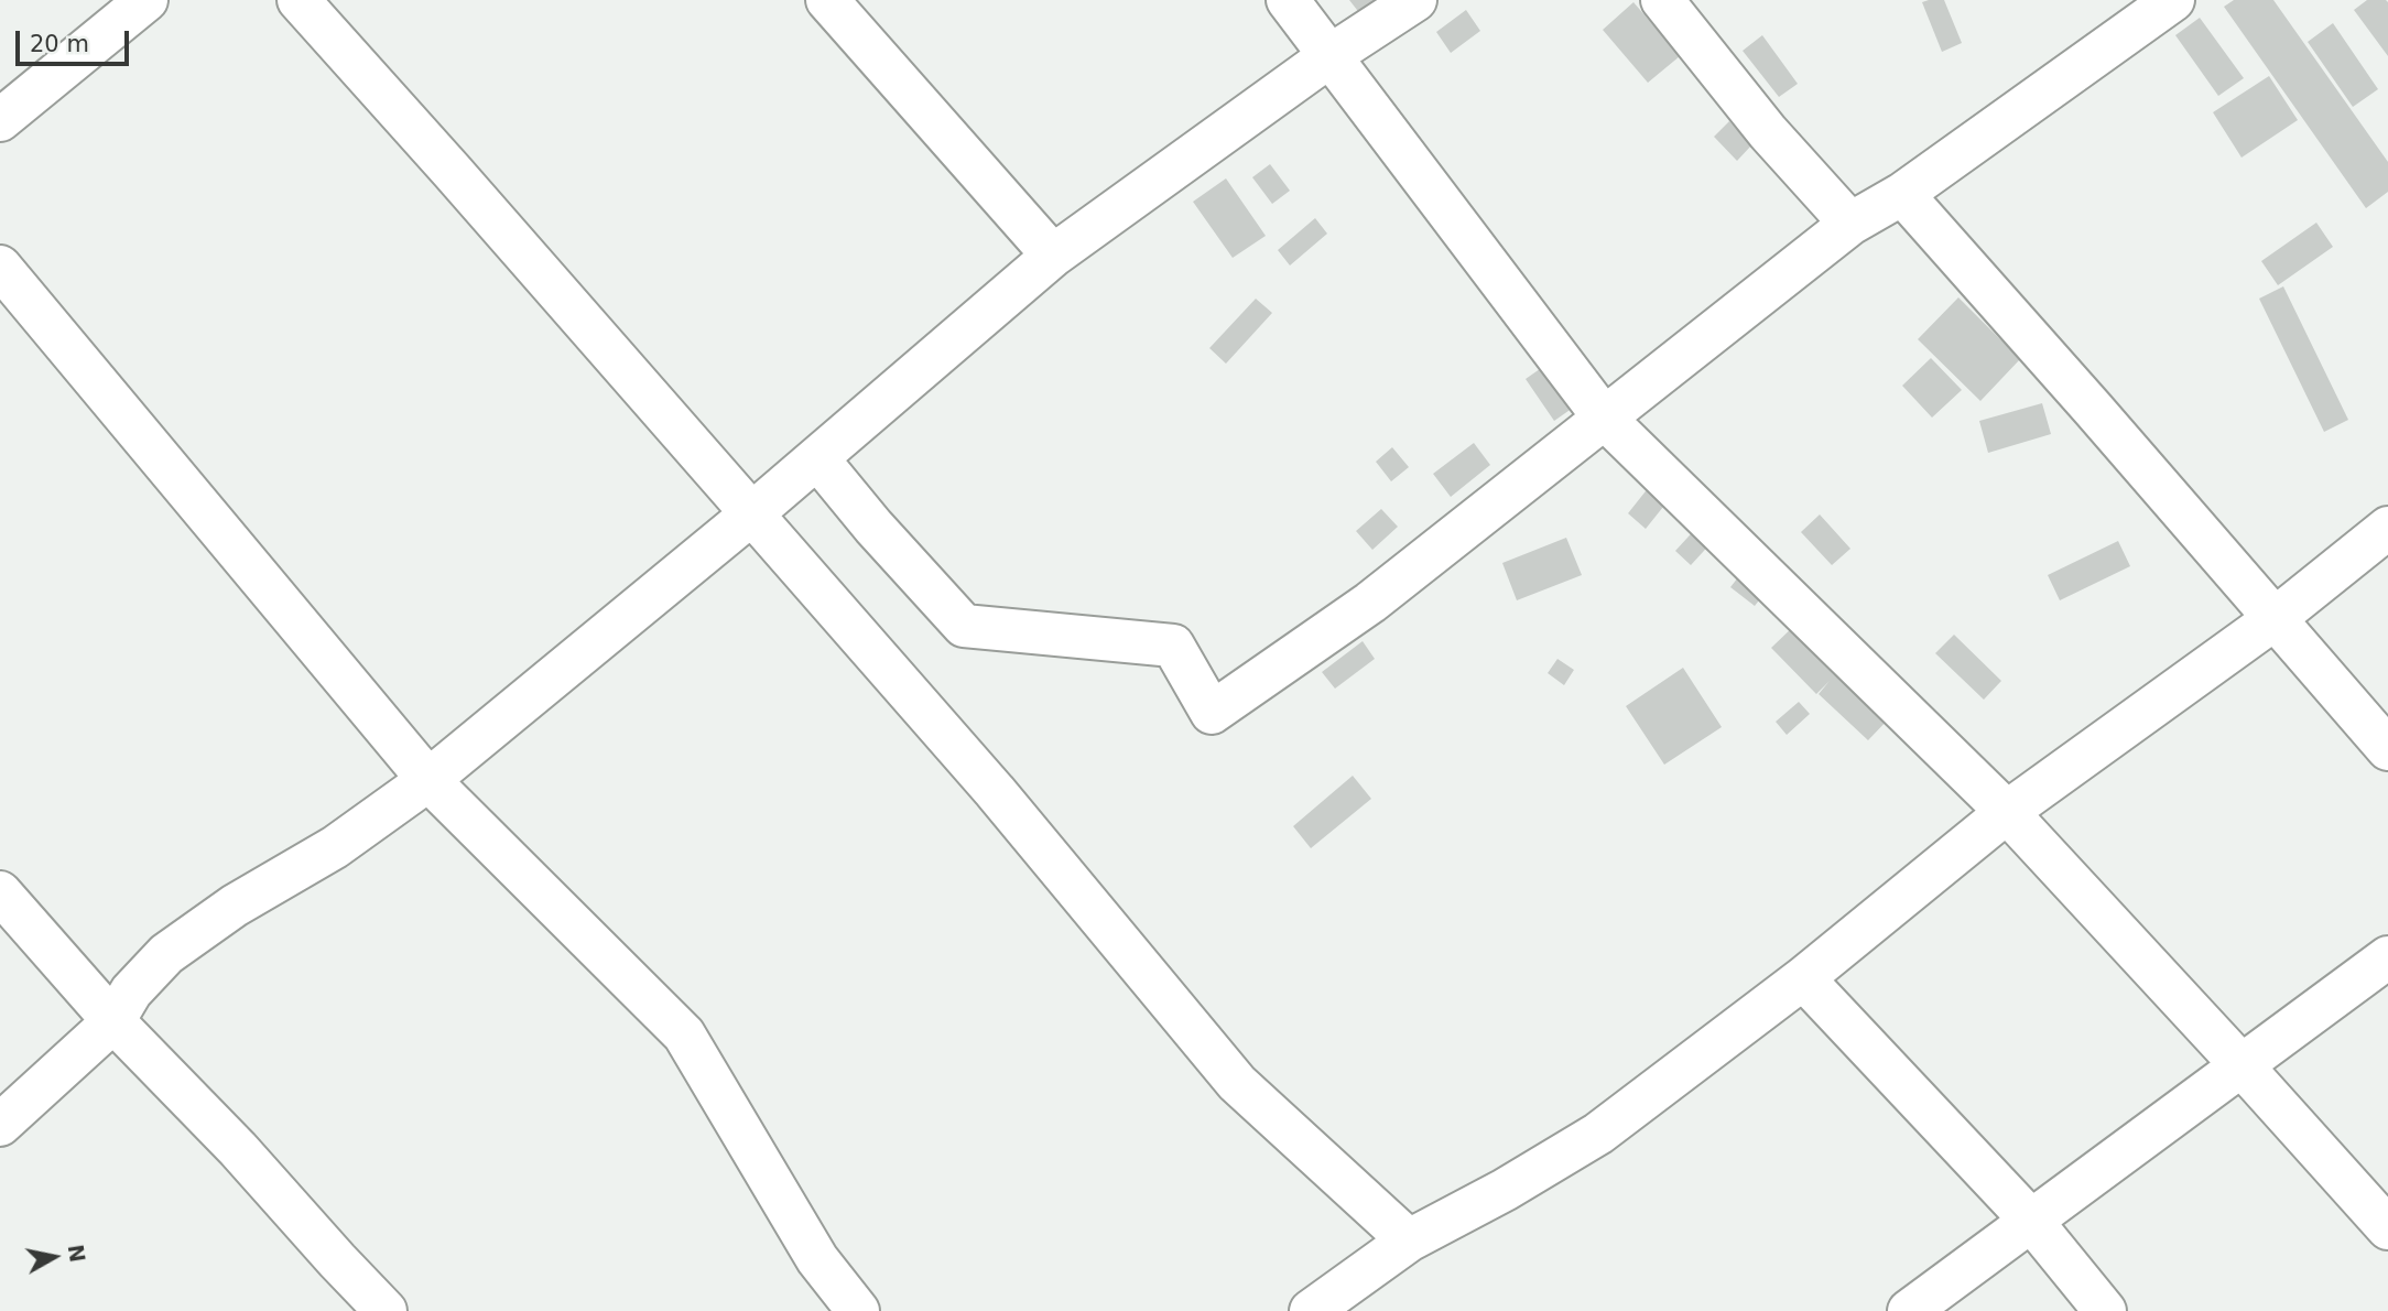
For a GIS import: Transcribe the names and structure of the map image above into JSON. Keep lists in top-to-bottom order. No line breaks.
{"scale_bar":"20 m","north":"right"}
